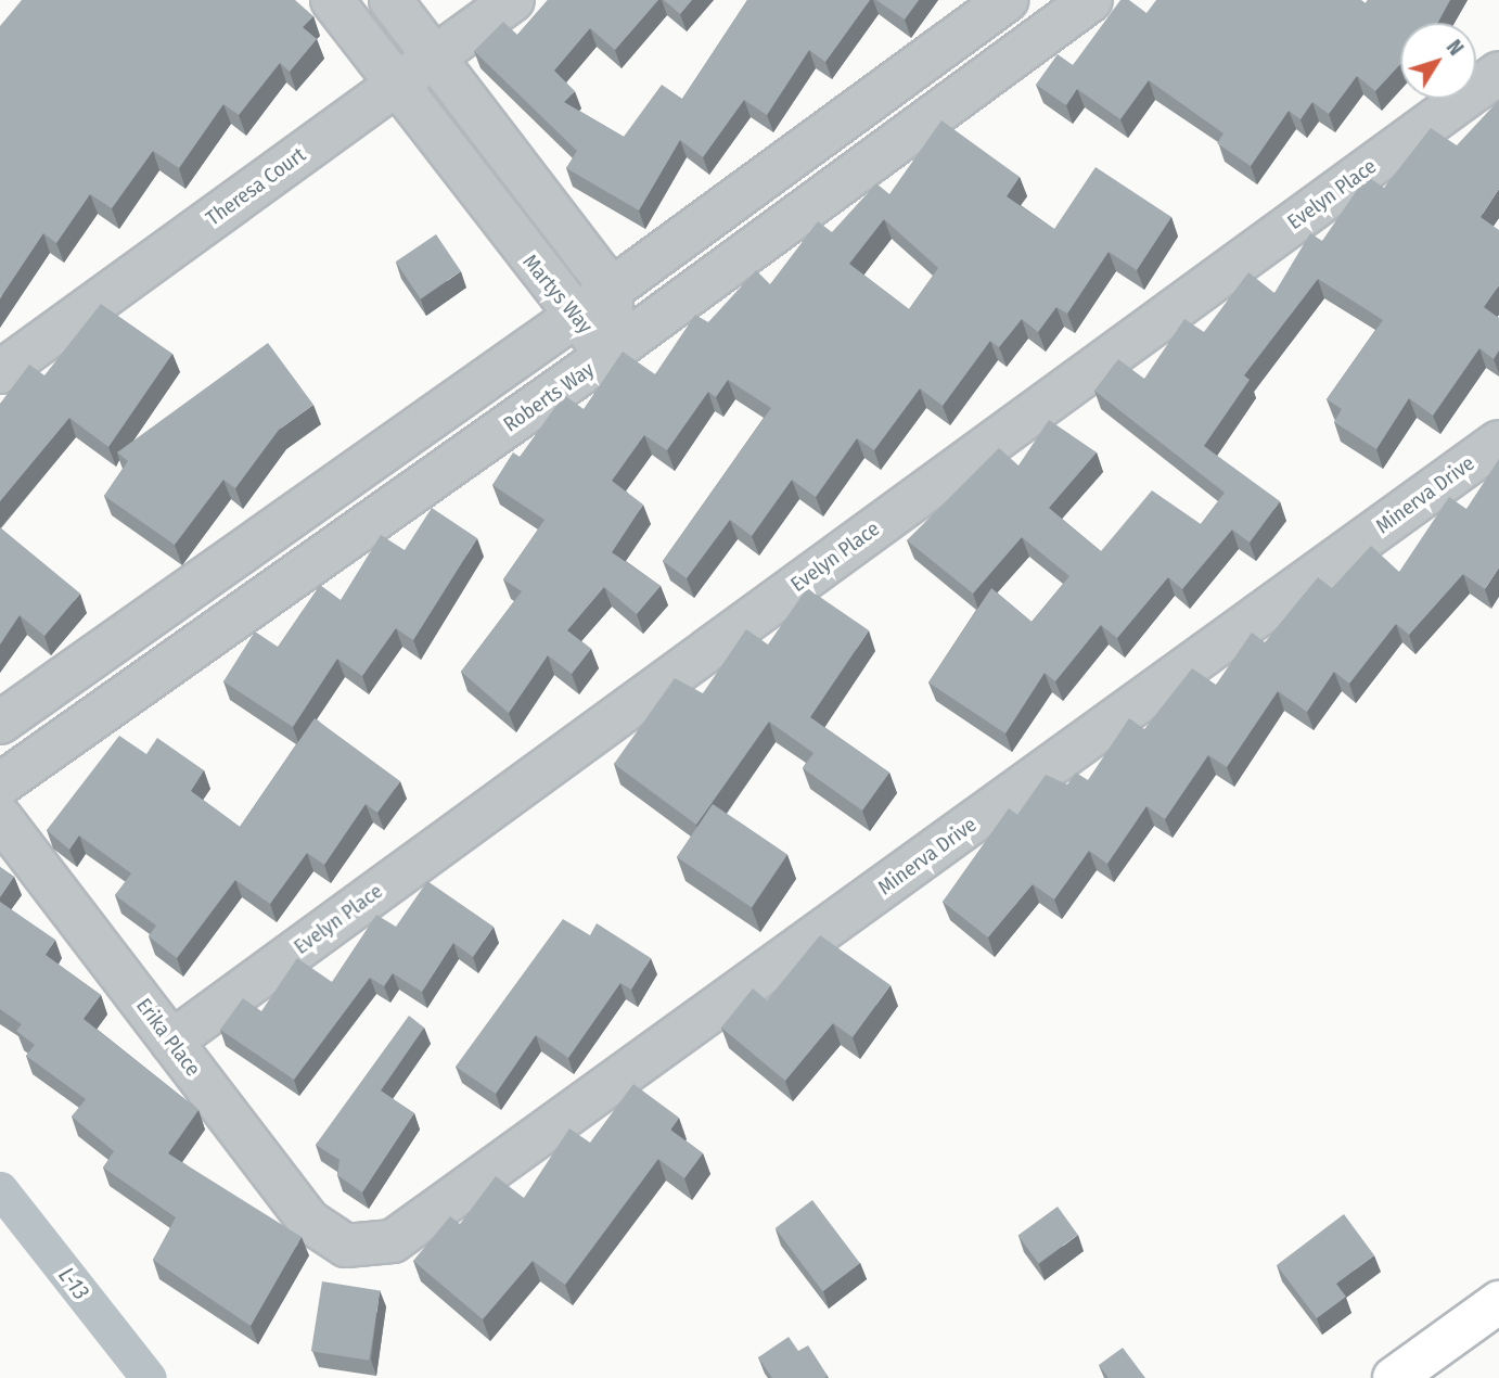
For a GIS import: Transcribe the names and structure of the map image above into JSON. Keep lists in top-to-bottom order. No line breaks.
{"streets":{"street":["Theresa Court","Evelyn Place","Martys Way","Roberts Way","Minerva Drive","Erika Place"]},"crossings":[["Theresa Court","Martys Way"],["Evelyn Place","Erika Place"],["Martys Way","Roberts Way"],["Minerva Drive","Erika Place"]],"water":["L-13"],"north":"top right"}
